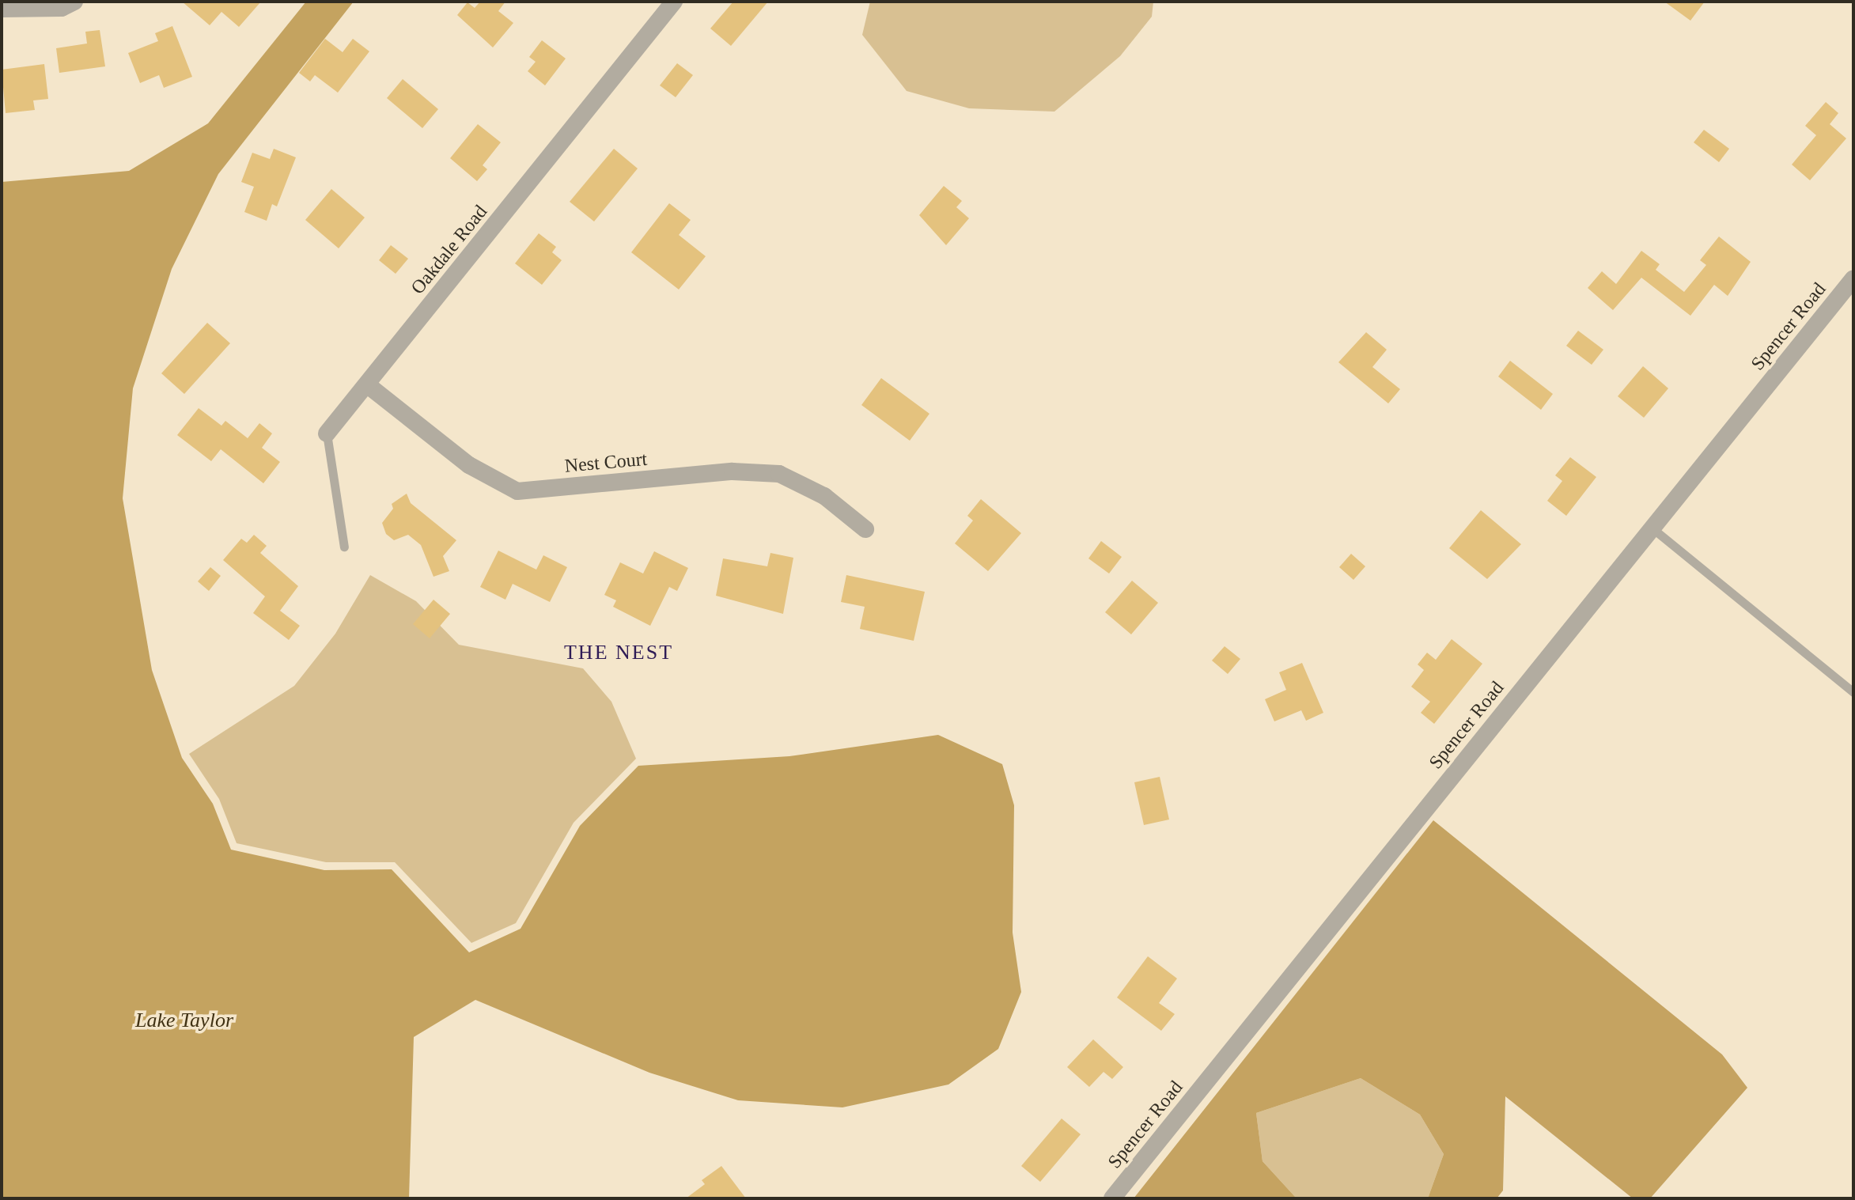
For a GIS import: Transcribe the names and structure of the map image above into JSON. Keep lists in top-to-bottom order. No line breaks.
{"streets":{"street":["Oakdale Road","Spencer Road","Nest Court"]},"crossings":[["Oakdale Road","Nest Court"]],"districts":["THE NEST"],"water":["Lake Taylor"]}
